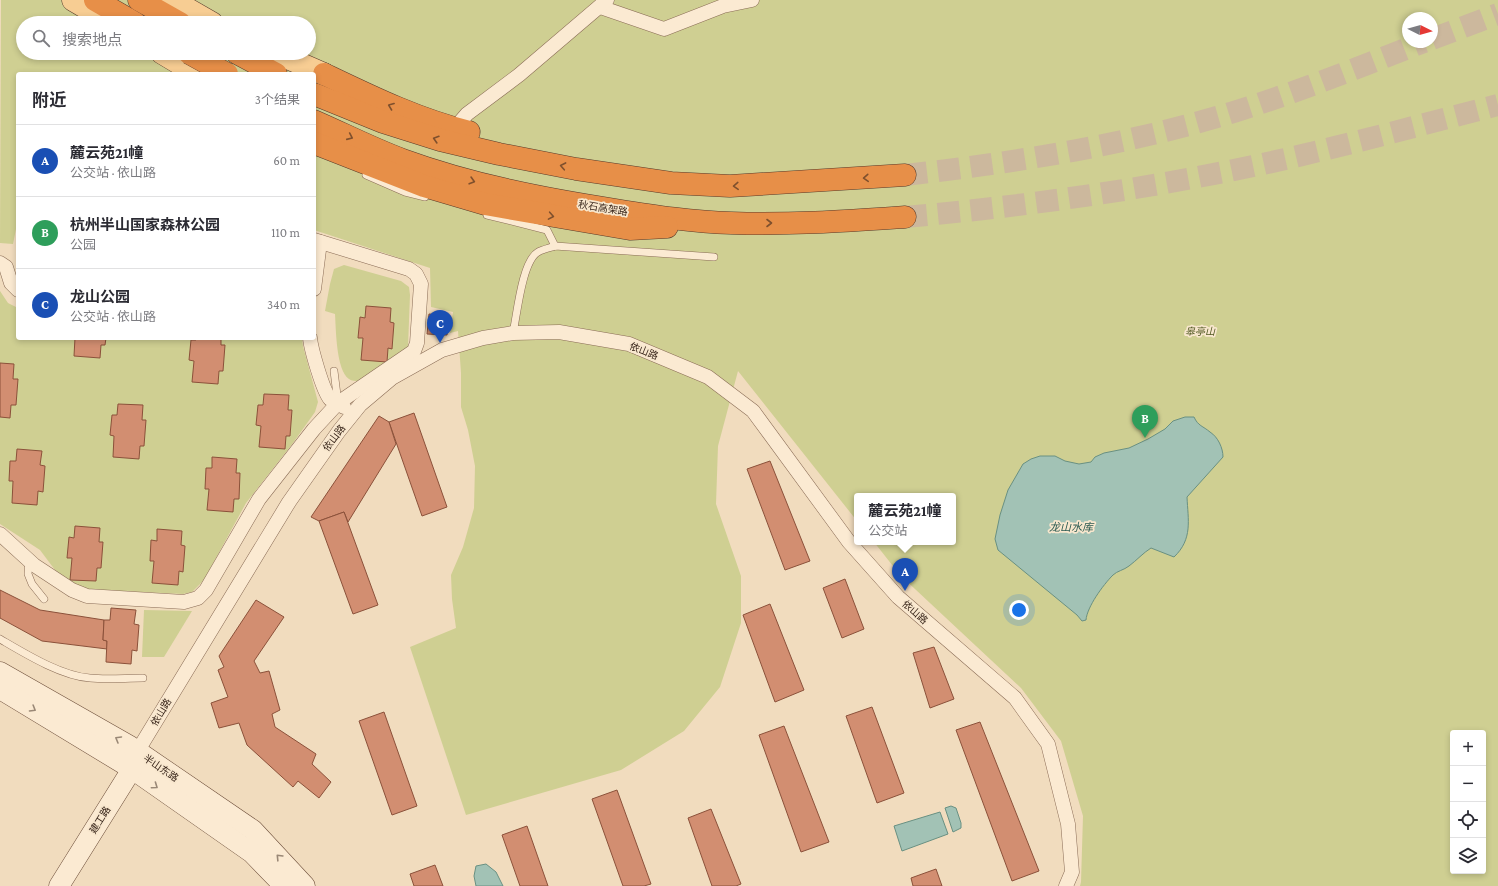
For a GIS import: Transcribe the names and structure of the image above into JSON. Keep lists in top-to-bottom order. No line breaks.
{"streets":{"highway":["秋石高架路"],"main road":["半山东路","建工路"],"street":["依山路"]},"crossings":[["依山路","半山东路"],["依山路","建工路"],["半山东路","建工路"]],"water":["龙山水库"],"parks":["皋亭山"],"north":"right","page":{"search":"搜索地点","heading":["附近","3个结果"],"list":[{"mark":"A","name":"麓云苑21幢","note":"公交站 · 依山路","value":"60 m"},{"mark":"B","name":"杭州半山国家森林公园","note":"公园","value":"110 m"},{"mark":"C","name":"龙山公园","note":"公交站 · 依山路","value":"340 m"}],"pins":["C","B","A"],"popup":["麓云苑21幢","公交站"],"map_buttons":["+","−"]}}
